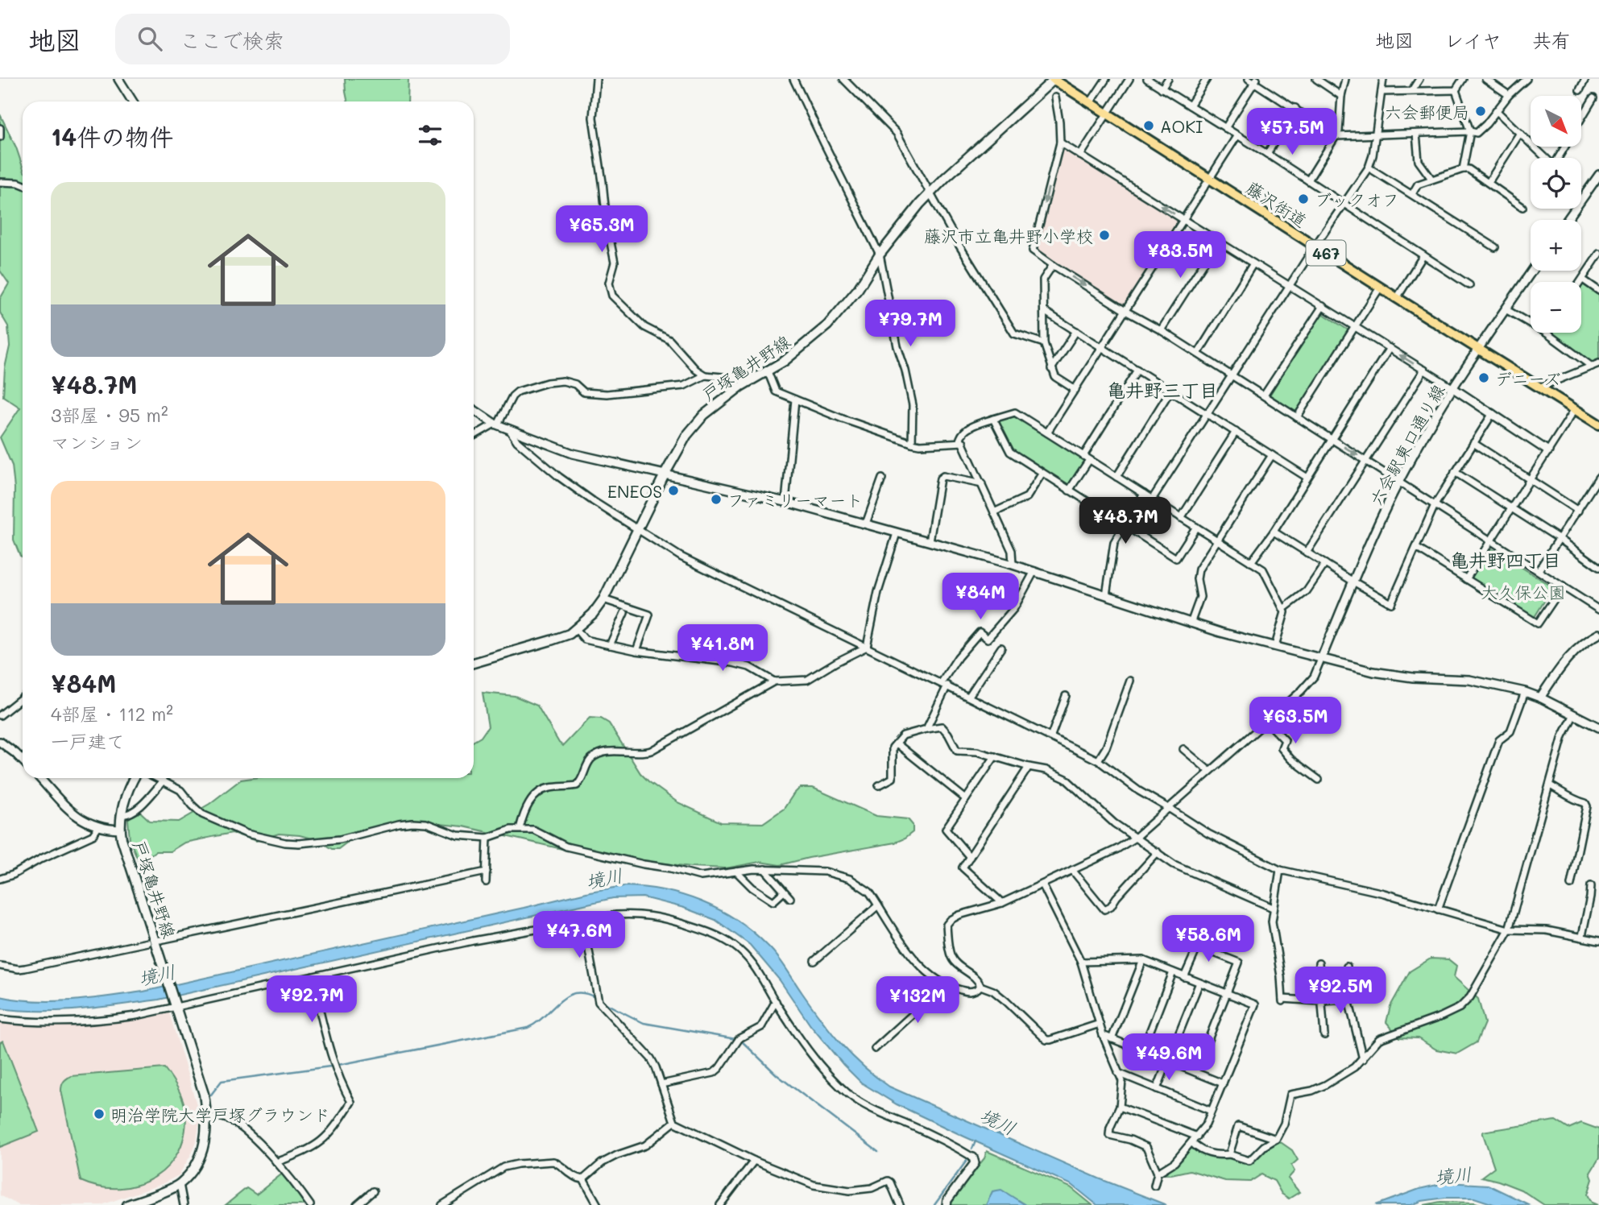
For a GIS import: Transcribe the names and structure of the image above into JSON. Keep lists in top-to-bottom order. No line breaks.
{"streets":{"highway":["藤沢街道","467"],"main road":["戸塚亀井野線"],"street":["六会駅東口通り線"]},"crossings":[["藤沢街道","戸塚亀井野線"],["藤沢街道","六会駅東口通り線"]],"districts":["亀井野三丁目","亀井野四丁目"],"water":["境川"],"parks":["大久保公園"],"places":["六会郵便局","AOKI","ブックオフ","藤沢市立亀井野小学校","デニーズ","ENEOS","ファミリーマート","明治学院大学戸塚グラウンド"],"north":"bottom right","page":{"header":"地図","search":"ここで検索","nav":["地図","レイヤ","共有"],"map_buttons":["+","−"],"heading":"14件の物件","price":["¥57.5M","¥65.3M","¥83.5M","¥79.7M","¥48.7M","¥84M","¥41.8M","¥63.5M","¥47.6M","¥58.6M","¥92.5M","¥92.7M","¥132M","¥49.6M"],"list":[{"name":"¥48.7M","note":"3部屋 · 95 m² · マンション"},{"name":"¥84M","note":"4部屋 · 112 m² · 一戸建て"}]}}
